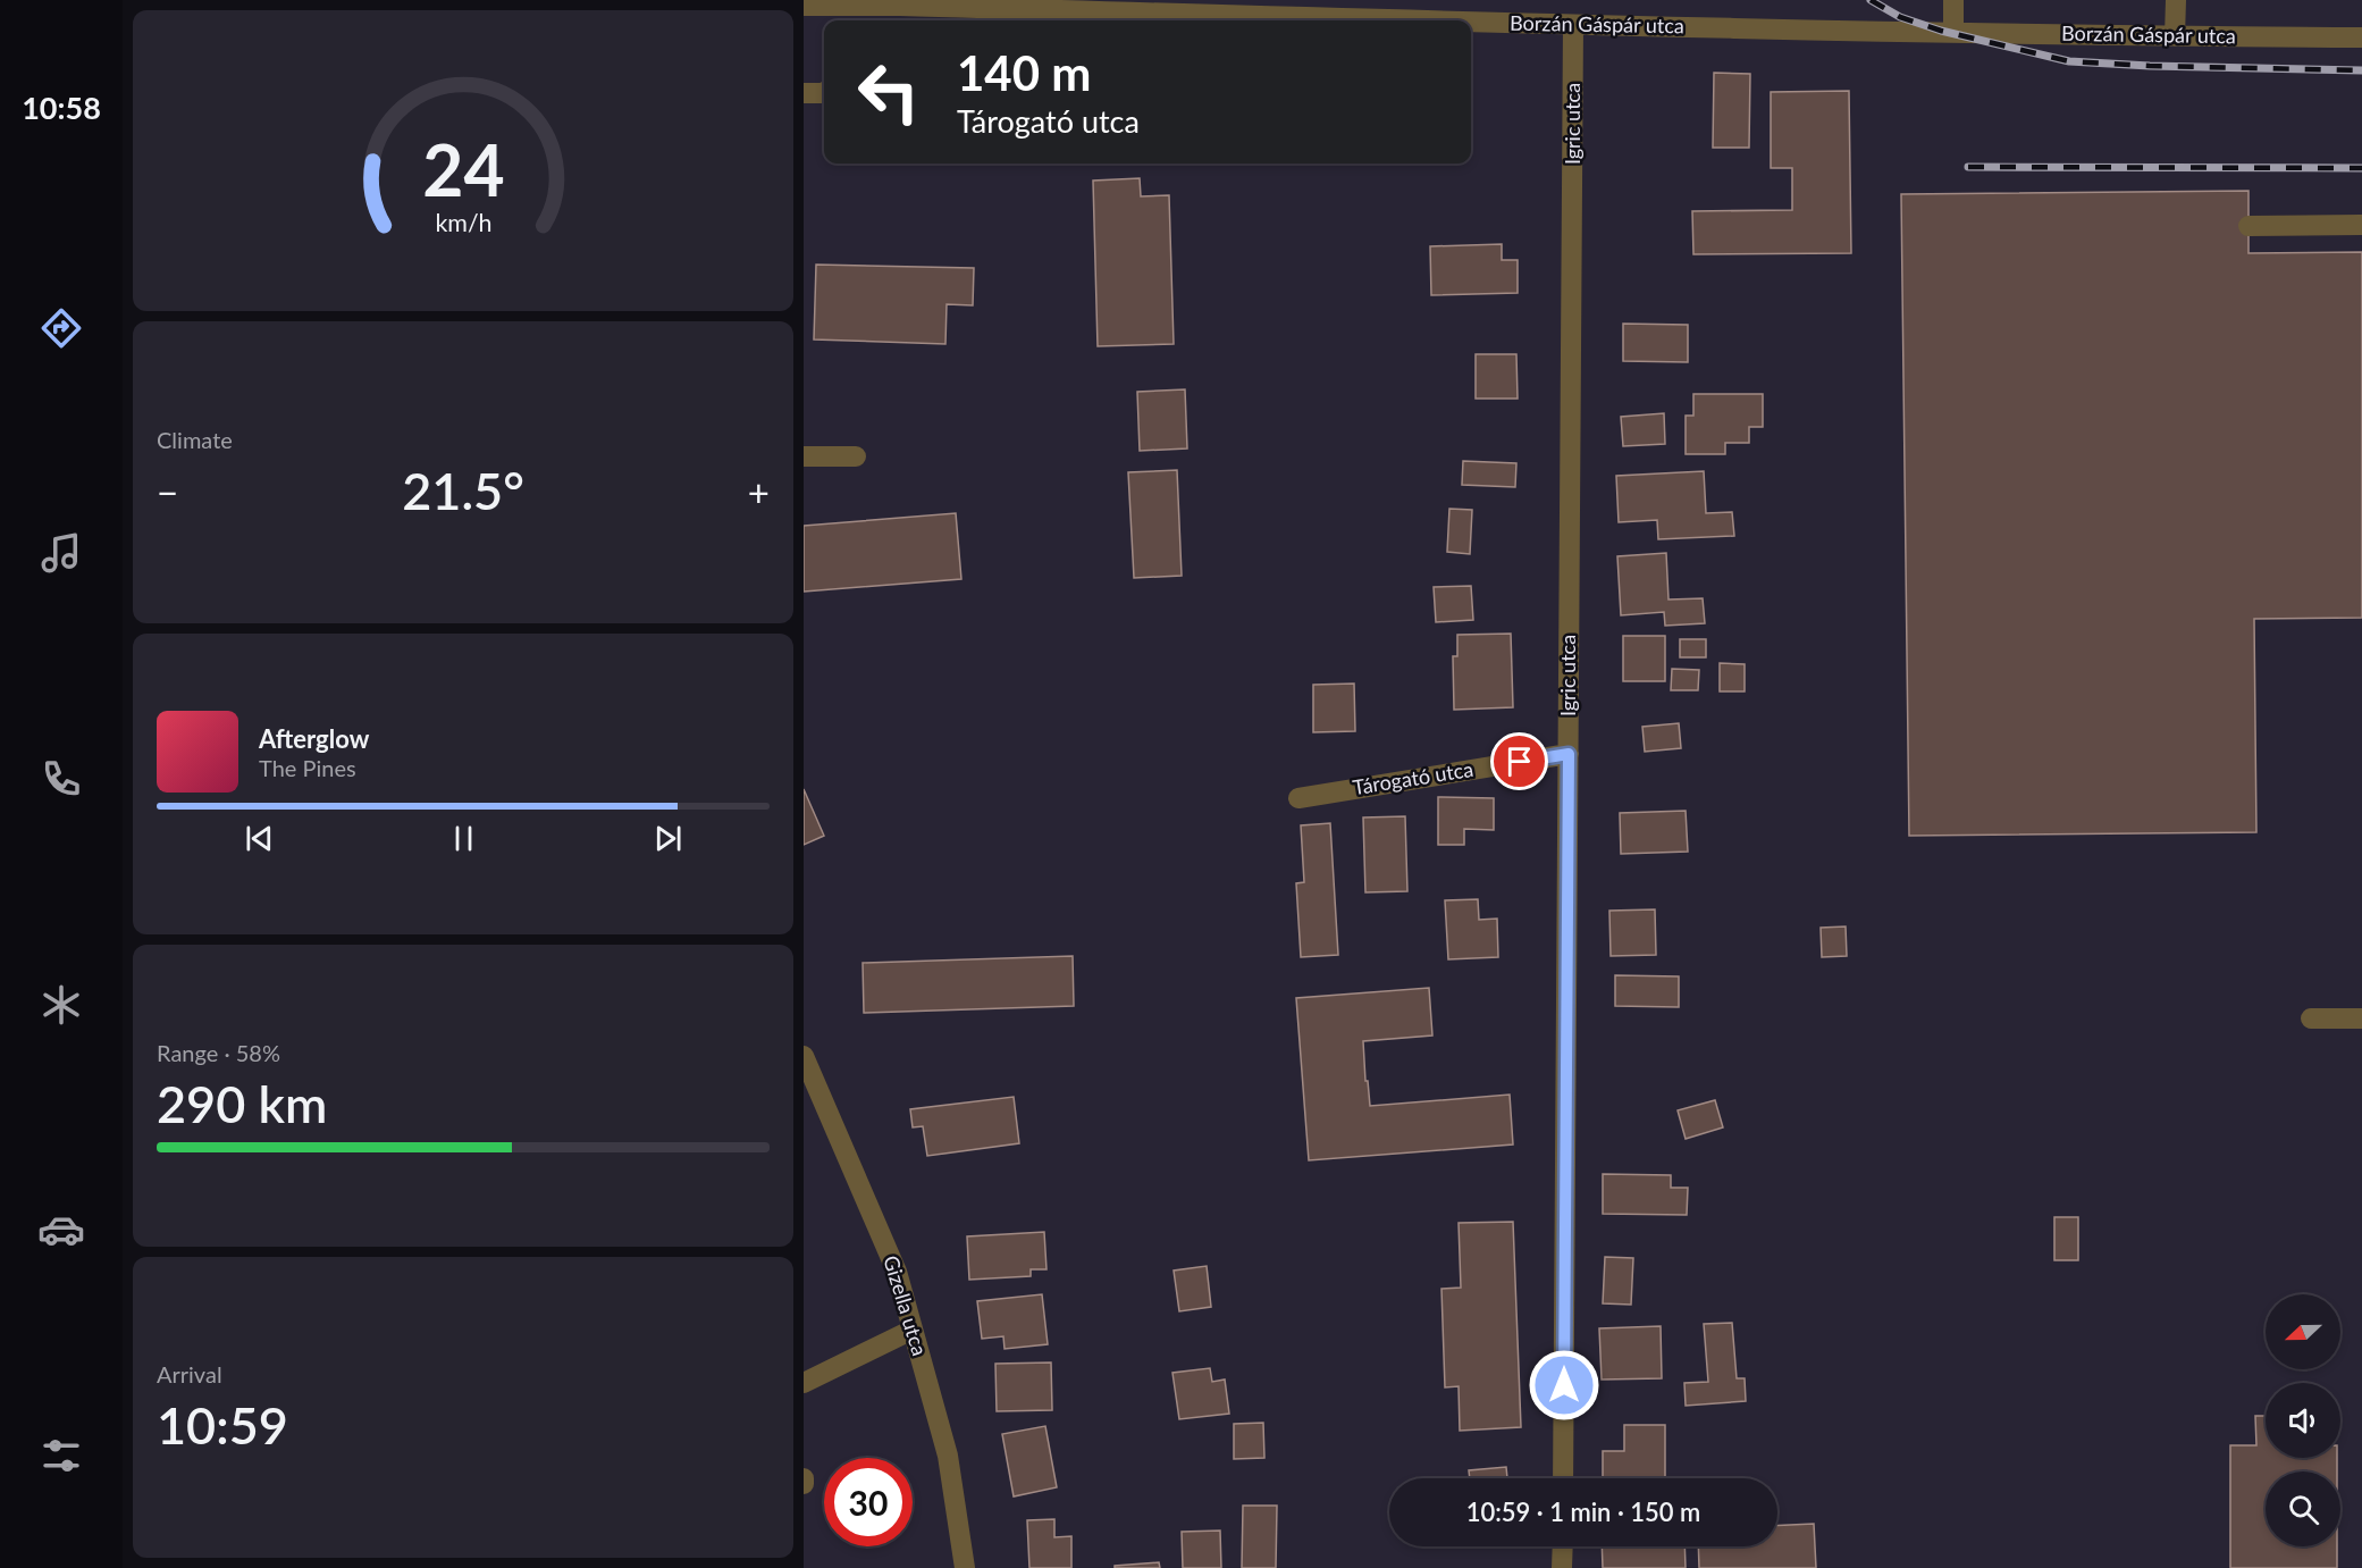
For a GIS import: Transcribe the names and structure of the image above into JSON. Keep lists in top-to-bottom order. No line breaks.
{"streets":{"street":["Borzán Gáspár utca","Igric utca","Tárogató utca","Gizella utca"]},"crossings":[["Borzán Gáspár utca","Igric utca"],["Igric utca","Tárogató utca"]],"north":"left","page":{"tabs":"10:58","turn":["140 m","Tárogató utca"],"tile":["Climate",["Range · 58%","290 km"],["Arrival","10:59"]],"heat":["−","21.5°","+"],"song":["Afterglow","The Pines"],"limit":"30","trip":"10:59 · 1 min · 150 m","gauge":["24","km/h"]}}
